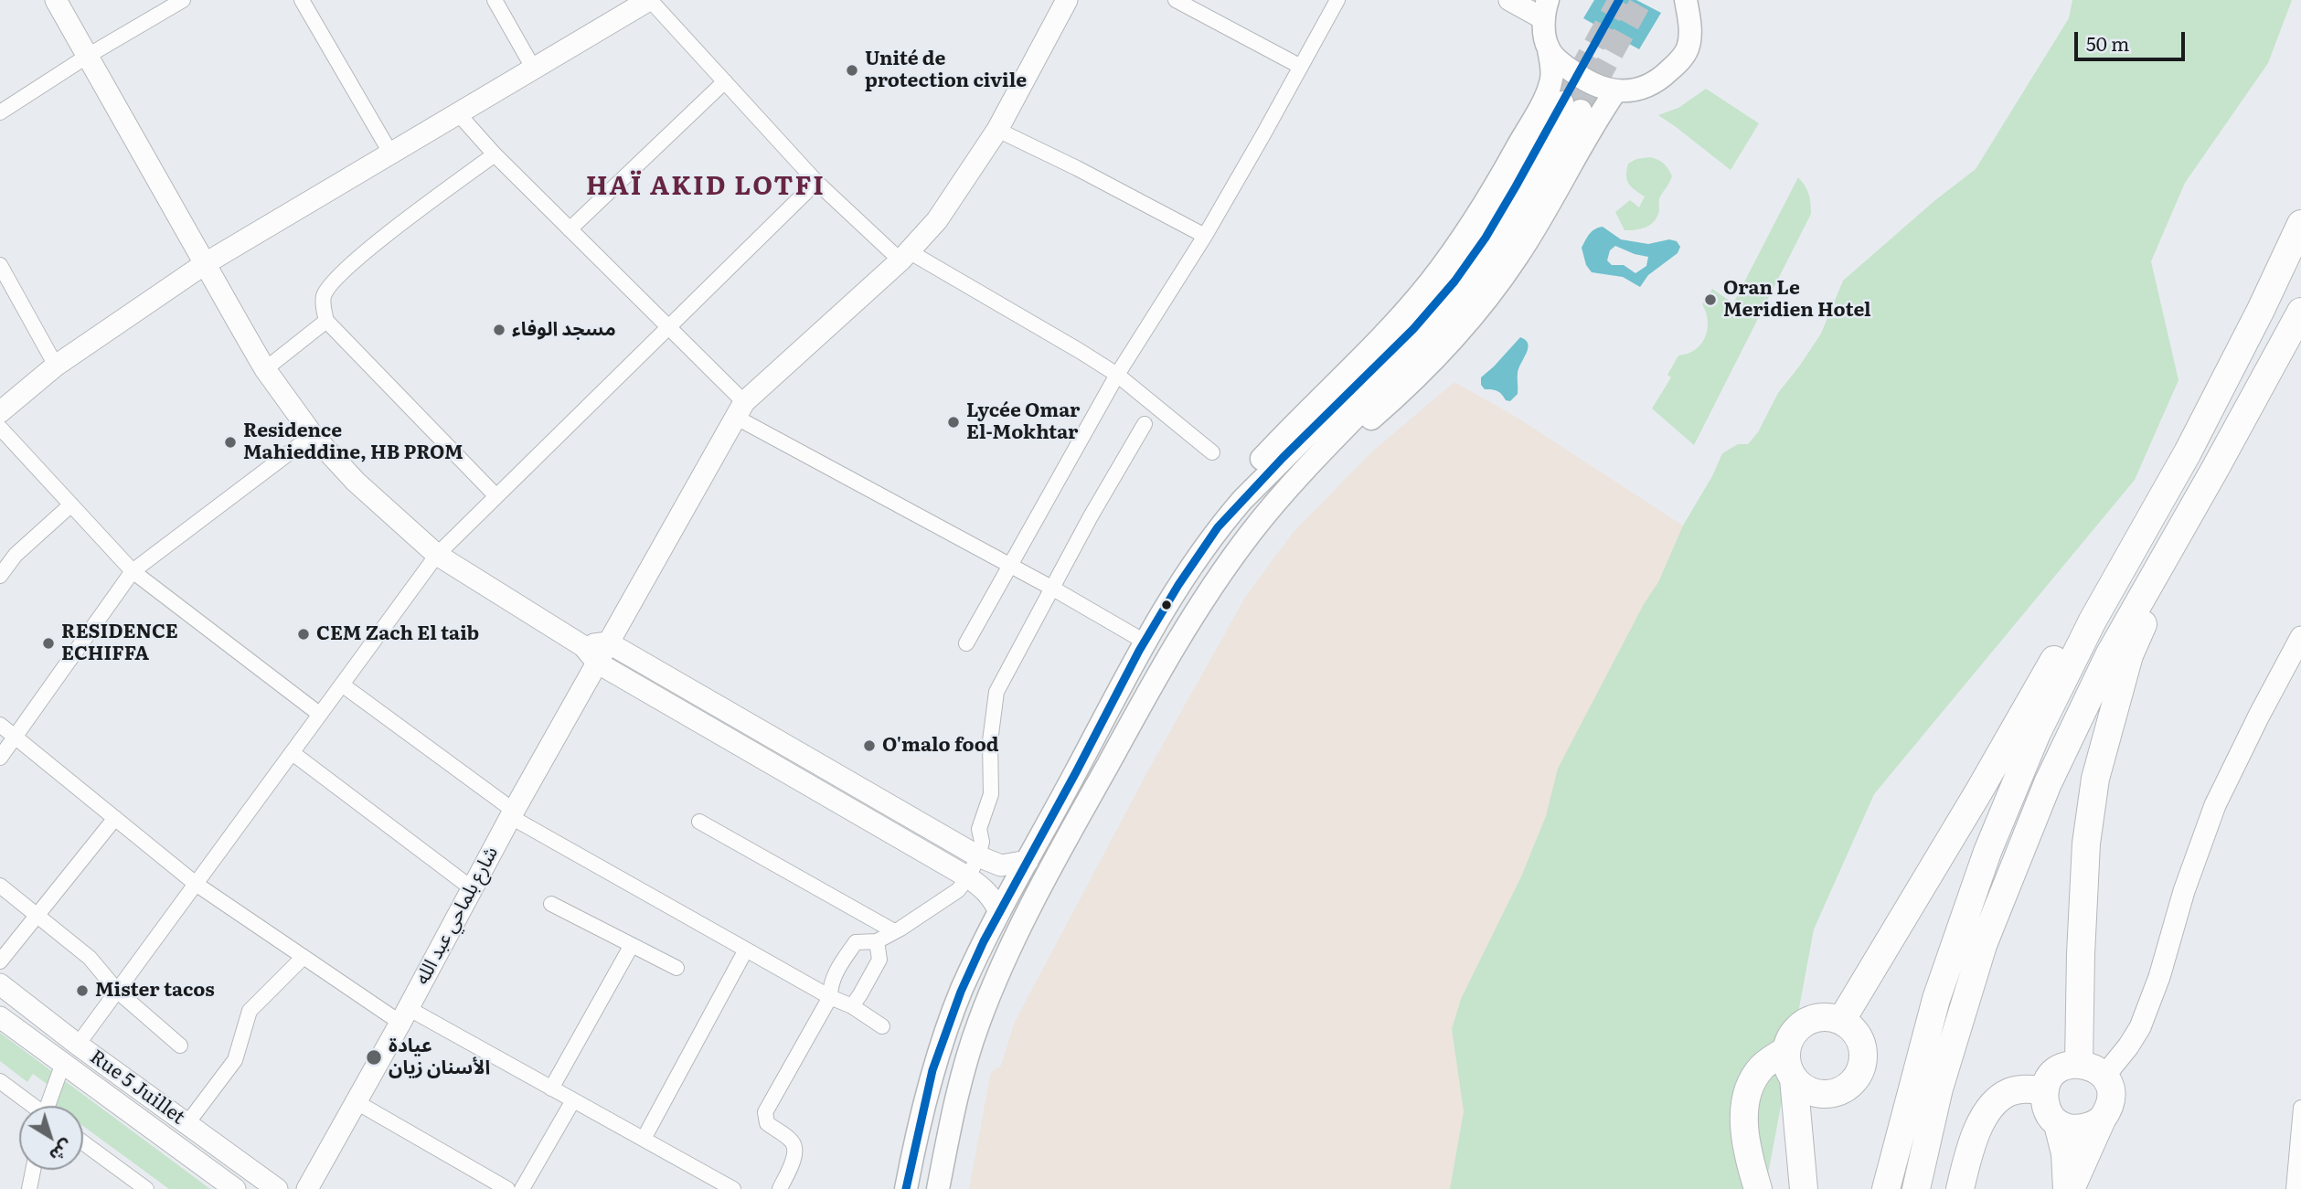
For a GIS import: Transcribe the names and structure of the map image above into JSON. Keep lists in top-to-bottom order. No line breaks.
{"streets":{"main road":["شارع بلماحي عبد الله","Rue 5 Juillet"]},"districts":["HAÏ AKID LOTFI"],"places":["Unité de protection civile","Oran Le Meridien Hotel","مسجد الوفاء","Lycée Omar El-Mokhtar","Residence Mahieddine, HB PROM","CEM Zach El taib","RESIDENCE ECHIFFA","O'malo food","Mister tacos","عيادة الأسنان زيان"],"scale_bar":"50 m","north":"bottom right"}
